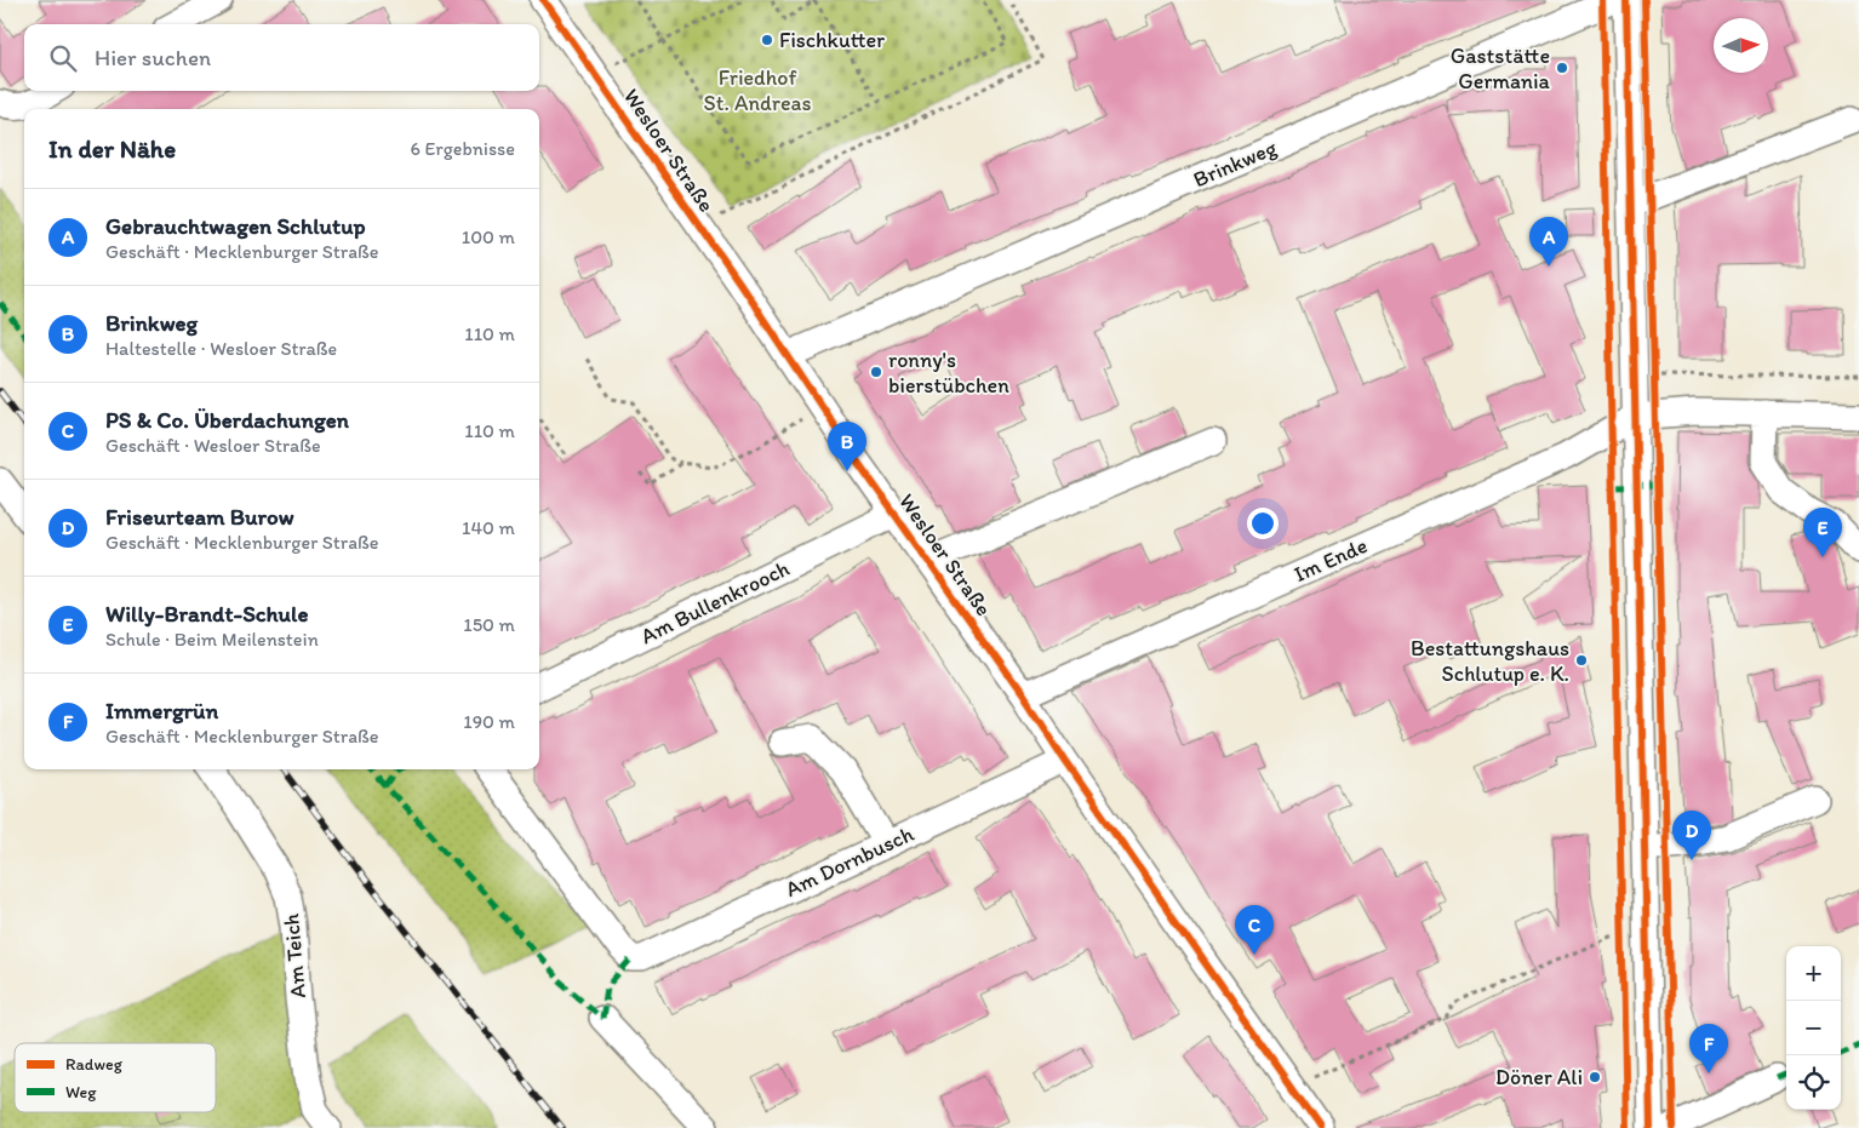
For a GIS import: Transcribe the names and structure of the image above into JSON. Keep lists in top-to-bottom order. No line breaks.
{"streets":{"street":["Wesloer Straße","Brinkweg","Im Ende","Am Bullenkrooch","Am Dornbusch","Am Teich"]},"crossings":[["Wesloer Straße","Brinkweg"],["Wesloer Straße","Im Ende"],["Wesloer Straße","Am Bullenkrooch"],["Wesloer Straße","Am Dornbusch"]],"parks":["Friedhof St. Andreas"],"places":["Fischkutter","Gaststätte Germania","ronny's bierstübchen","Bestattungshaus Schlutup e. K.","Döner Ali"],"legend":["Radweg","Weg"],"north":"right","page":{"search":"Hier suchen","heading":["In der Nähe","6 Ergebnisse"],"list":[{"mark":"A","name":"Gebrauchtwagen Schlutup","note":"Geschäft · Mecklenburger Straße","value":"100 m"},{"mark":"B","name":"Brinkweg","note":"Haltestelle · Wesloer Straße","value":"110 m"},{"mark":"C","name":"PS & Co. Überdachungen","note":"Geschäft · Wesloer Straße","value":"110 m"},{"mark":"D","name":"Friseurteam Burow","note":"Geschäft · Mecklenburger Straße","value":"140 m"},{"mark":"E","name":"Willy-Brandt-Schule","note":"Schule · Beim Meilenstein","value":"150 m"},{"mark":"F","name":"Immergrün","note":"Geschäft · Mecklenburger Straße","value":"190 m"}],"pins":["A","B","E","D","C","F"],"map_buttons":["+","−"]}}
